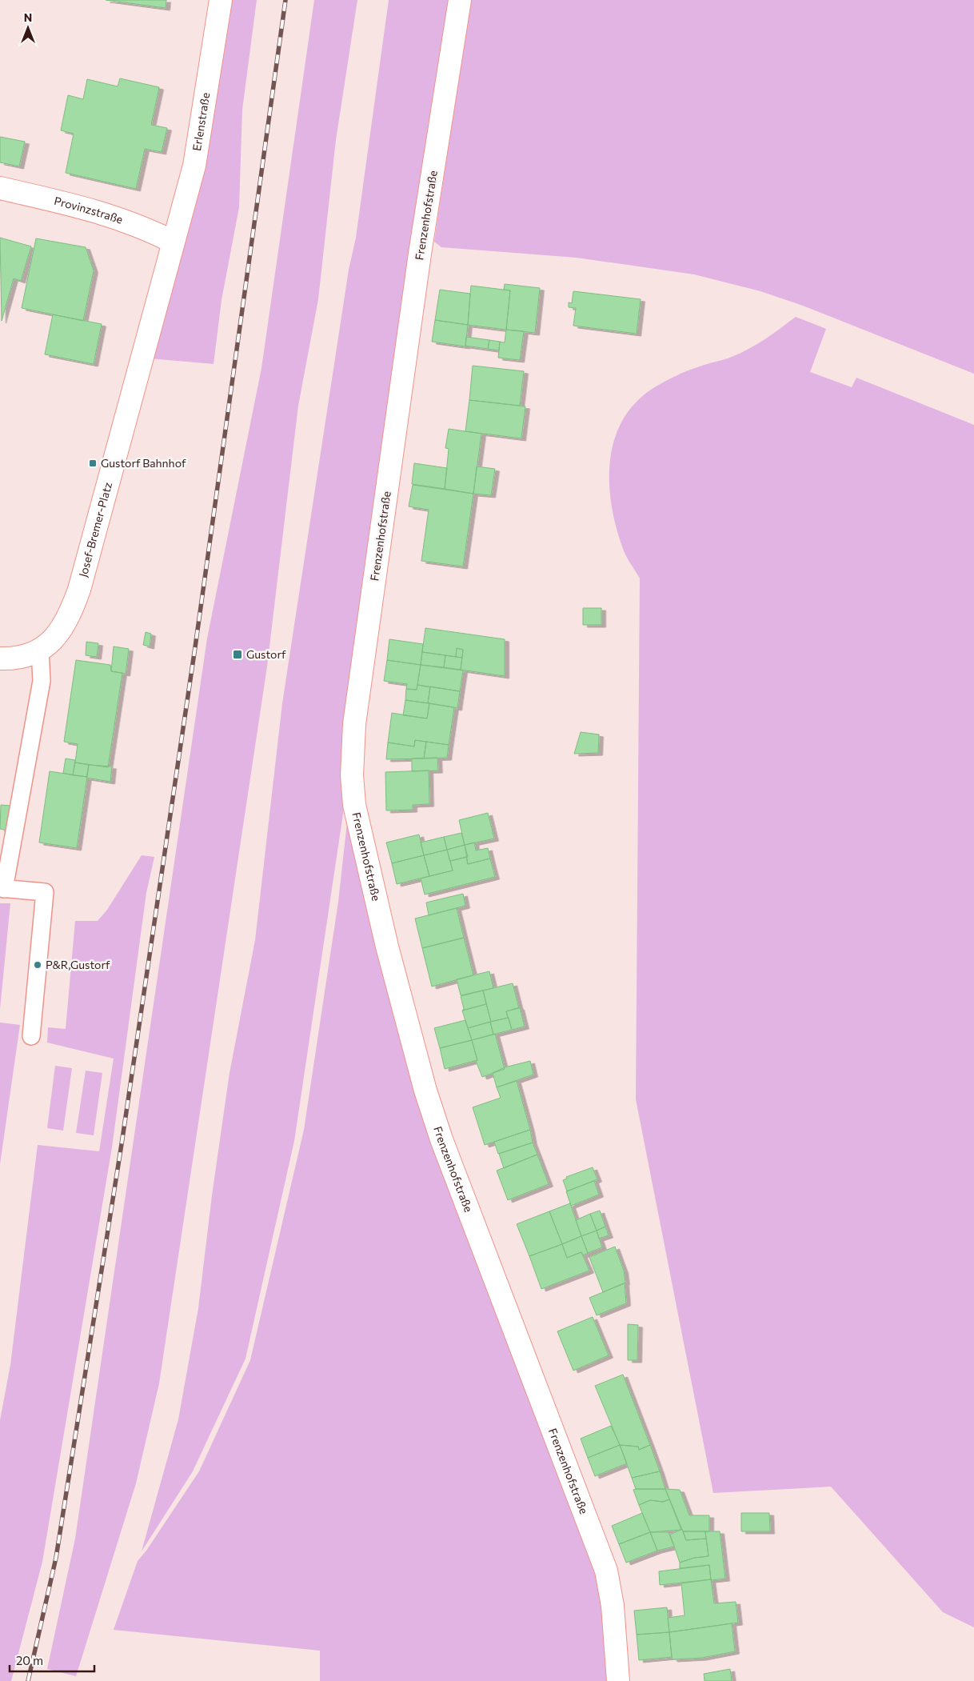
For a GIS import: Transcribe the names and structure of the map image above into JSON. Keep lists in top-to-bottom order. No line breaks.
{"streets":{"street":["Erlenstraße","Provinzstraße","Frenzenhofstraße","Josef-Bremer-Platz"]},"crossings":[["Erlenstraße","Provinzstraße"],["Erlenstraße","Josef-Bremer-Platz"],["Provinzstraße","Josef-Bremer-Platz"]],"places":{"transit":["Gustorf Bahnhof","Gustorf"],"other":["P&R,Gustorf"]},"scale_bar":"20 m","north":"top"}
